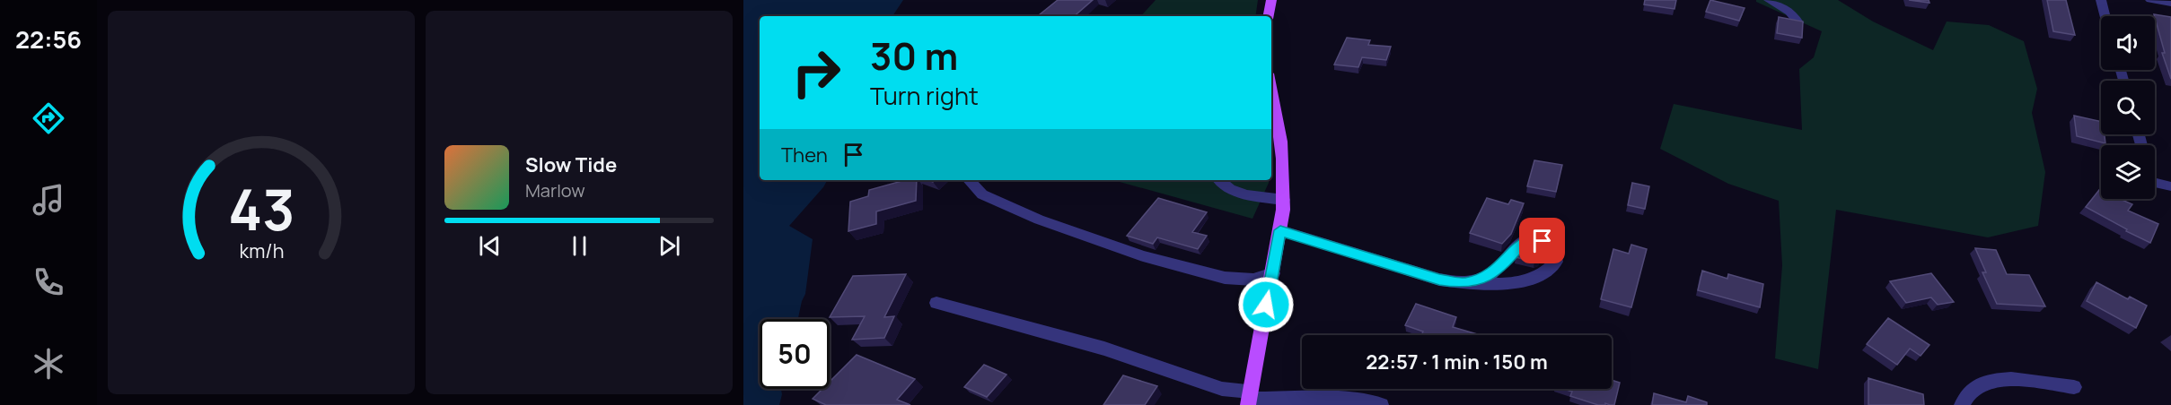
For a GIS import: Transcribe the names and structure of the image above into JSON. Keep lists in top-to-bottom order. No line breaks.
{"page":{"tabs":"22:56","turn":["30 m","Turn right"],"then":"Then","song":["Slow Tide","Marlow"],"limit":"50","trip":"22:57 · 1 min · 150 m","gauge":["43","km/h"]}}
